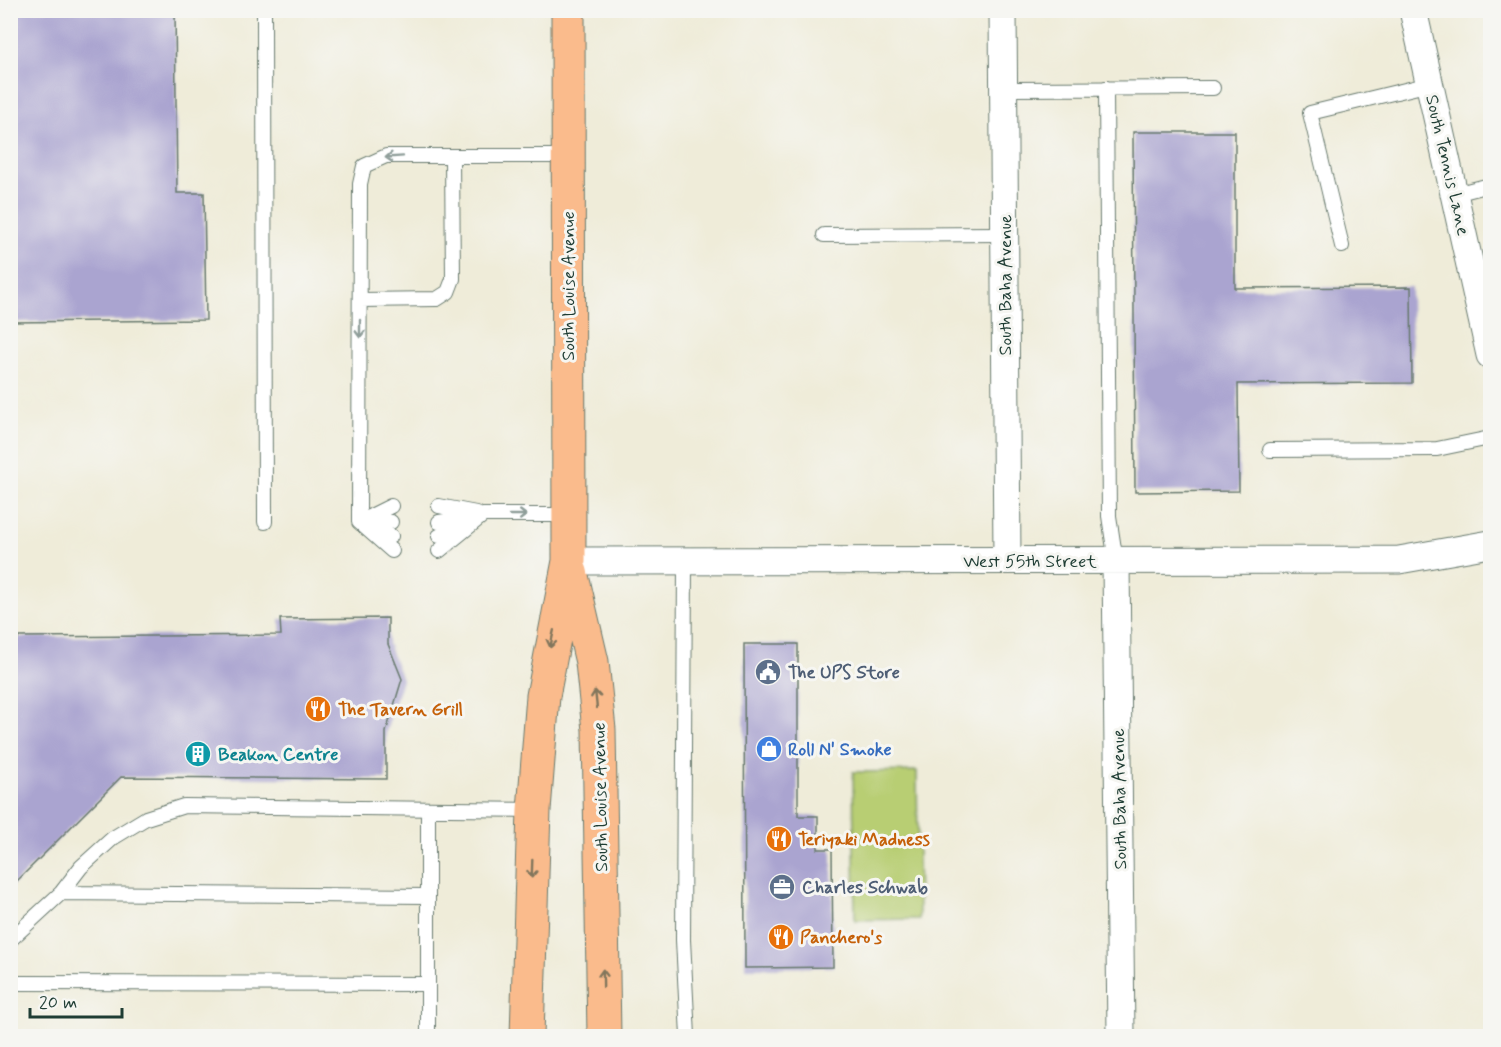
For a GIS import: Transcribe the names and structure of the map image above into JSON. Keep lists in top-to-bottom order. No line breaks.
{"streets":{"main road":["South Louise Avenue"],"street":["South Tennis Lane","South Baha Avenue","West 55th Street"]},"crossings":[["South Baha Avenue","West 55th Street"],["South Louise Avenue","West 55th Street"]],"places":{"public building":["The UPS Store"],"restaurant":["The Tavern Grill","Teriyaki Madness","Panchero's"],"shop":["Roll N' Smoke"],"building":["Beakon Centre"],"office":["Charles Schwab"]},"scale_bar":"20 m"}
